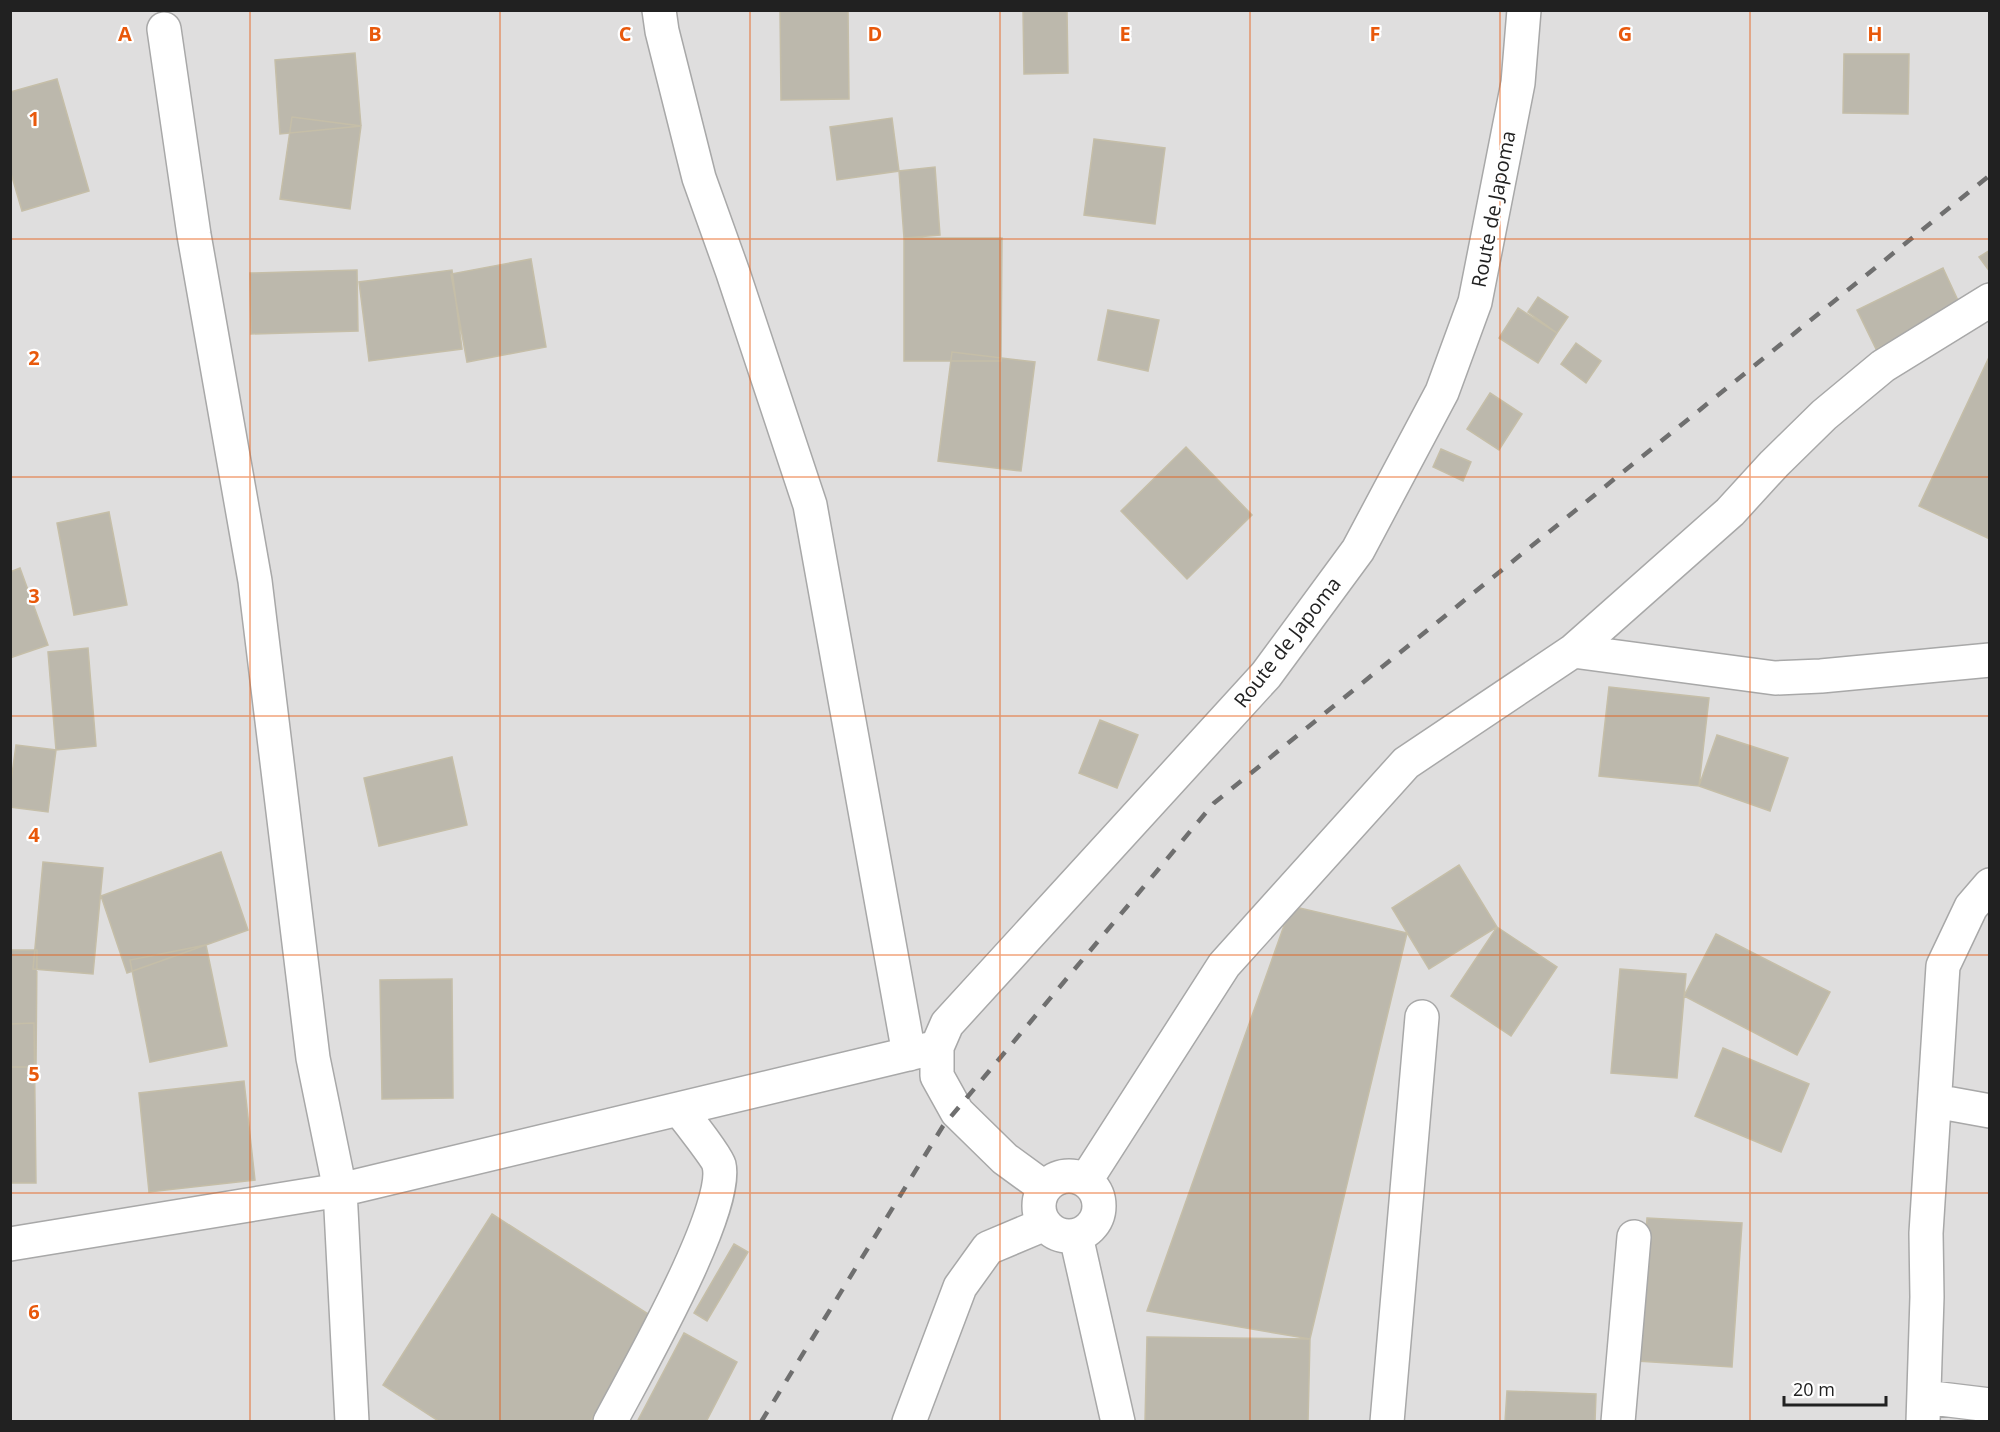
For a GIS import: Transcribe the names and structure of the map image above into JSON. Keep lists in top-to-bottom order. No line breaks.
{"streets":{"street":["Route de Japoma"]},"scale_bar":"20 m","grid":{"columns":["A","B","C","D","E","F","G","H"],"rows":["1","2","3","4","5","6"]}}
